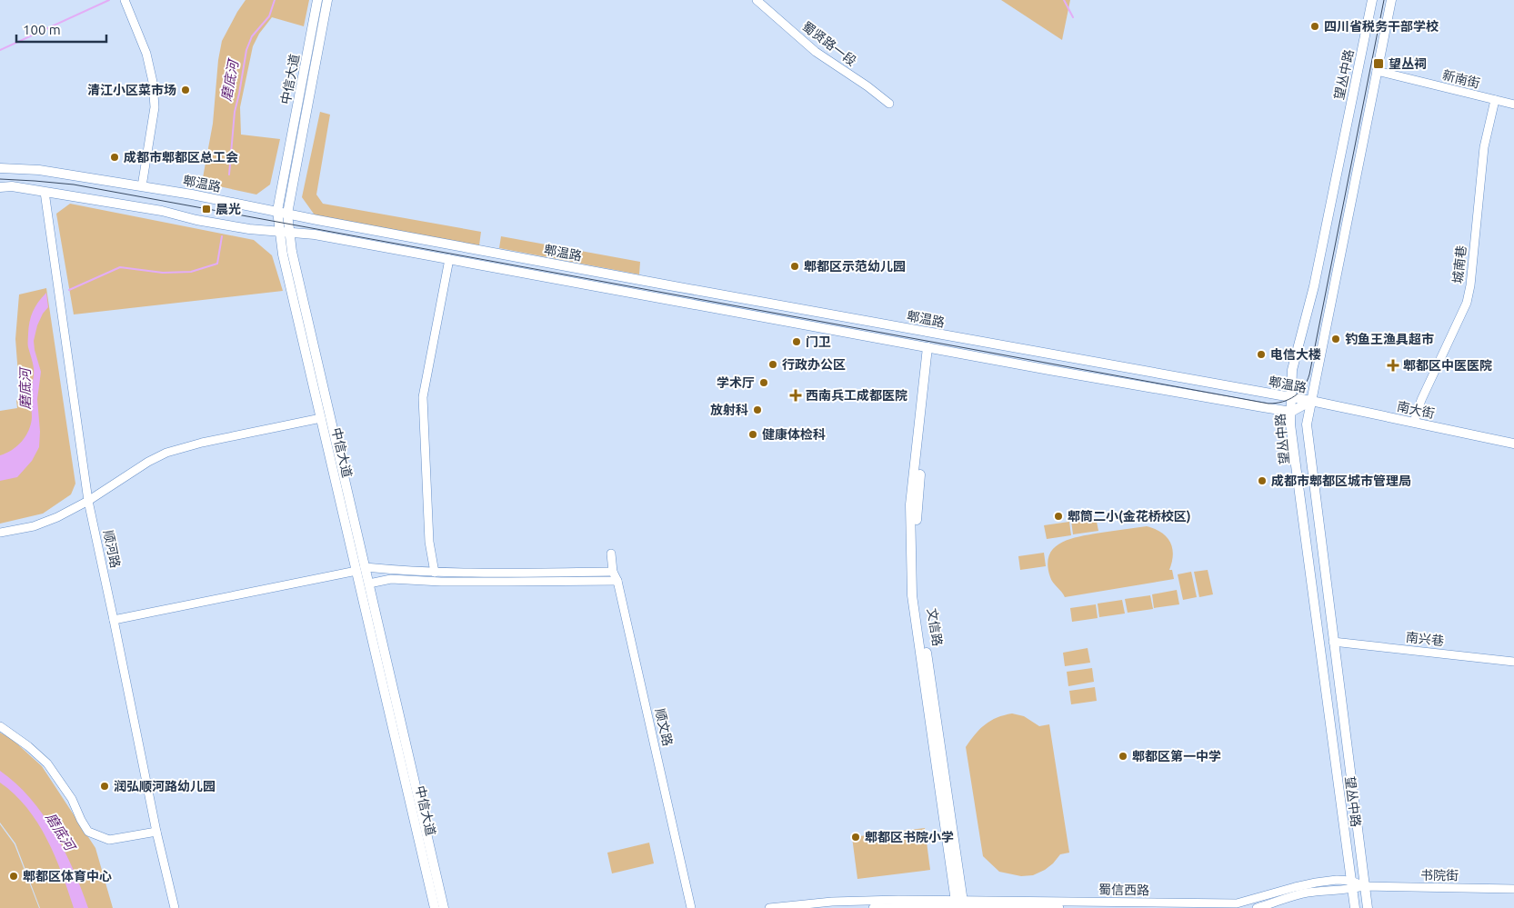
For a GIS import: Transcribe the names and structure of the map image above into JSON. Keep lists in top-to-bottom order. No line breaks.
{"streets":{"main road":["望丛中路","中信大道","郫温路","南大街"],"street":["蜀贤路一段","新南街","城南巷","顺河路","南兴巷","顺文路","书院街","蜀信西路"]},"crossings":[["望丛中路","新南街"],["望丛中路","郫温路"],["望丛中路","南大街"],["望丛中路","南兴巷"],["望丛中路","书院街"],["望丛中路","蜀信西路"],["中信大道","郫温路"],["新南街","城南巷"],["郫温路","南大街"],["郫温路","顺河路"],["城南巷","南大街"],["书院街","蜀信西路"]],"water":["磨底河"],"places":{"other":["四川省税务干部学校","清江小区菜市场","成都市郫都区总工会","郫都区示范幼儿园","钓鱼王渔具超市","门卫","电信大楼","行政办公区","学术厅","放射科","健康体检科","成都市郫都区城市管理局","郫筒二小(金花桥校区)","郫都区第一中学","润弘顺河路幼儿园","郫都区书院小学","郫都区体育中心"],"transit":["望丛祠","晨光"],"health":["郫都区中医医院","西南兵工成都医院"]},"scale_bar":"100 m"}
